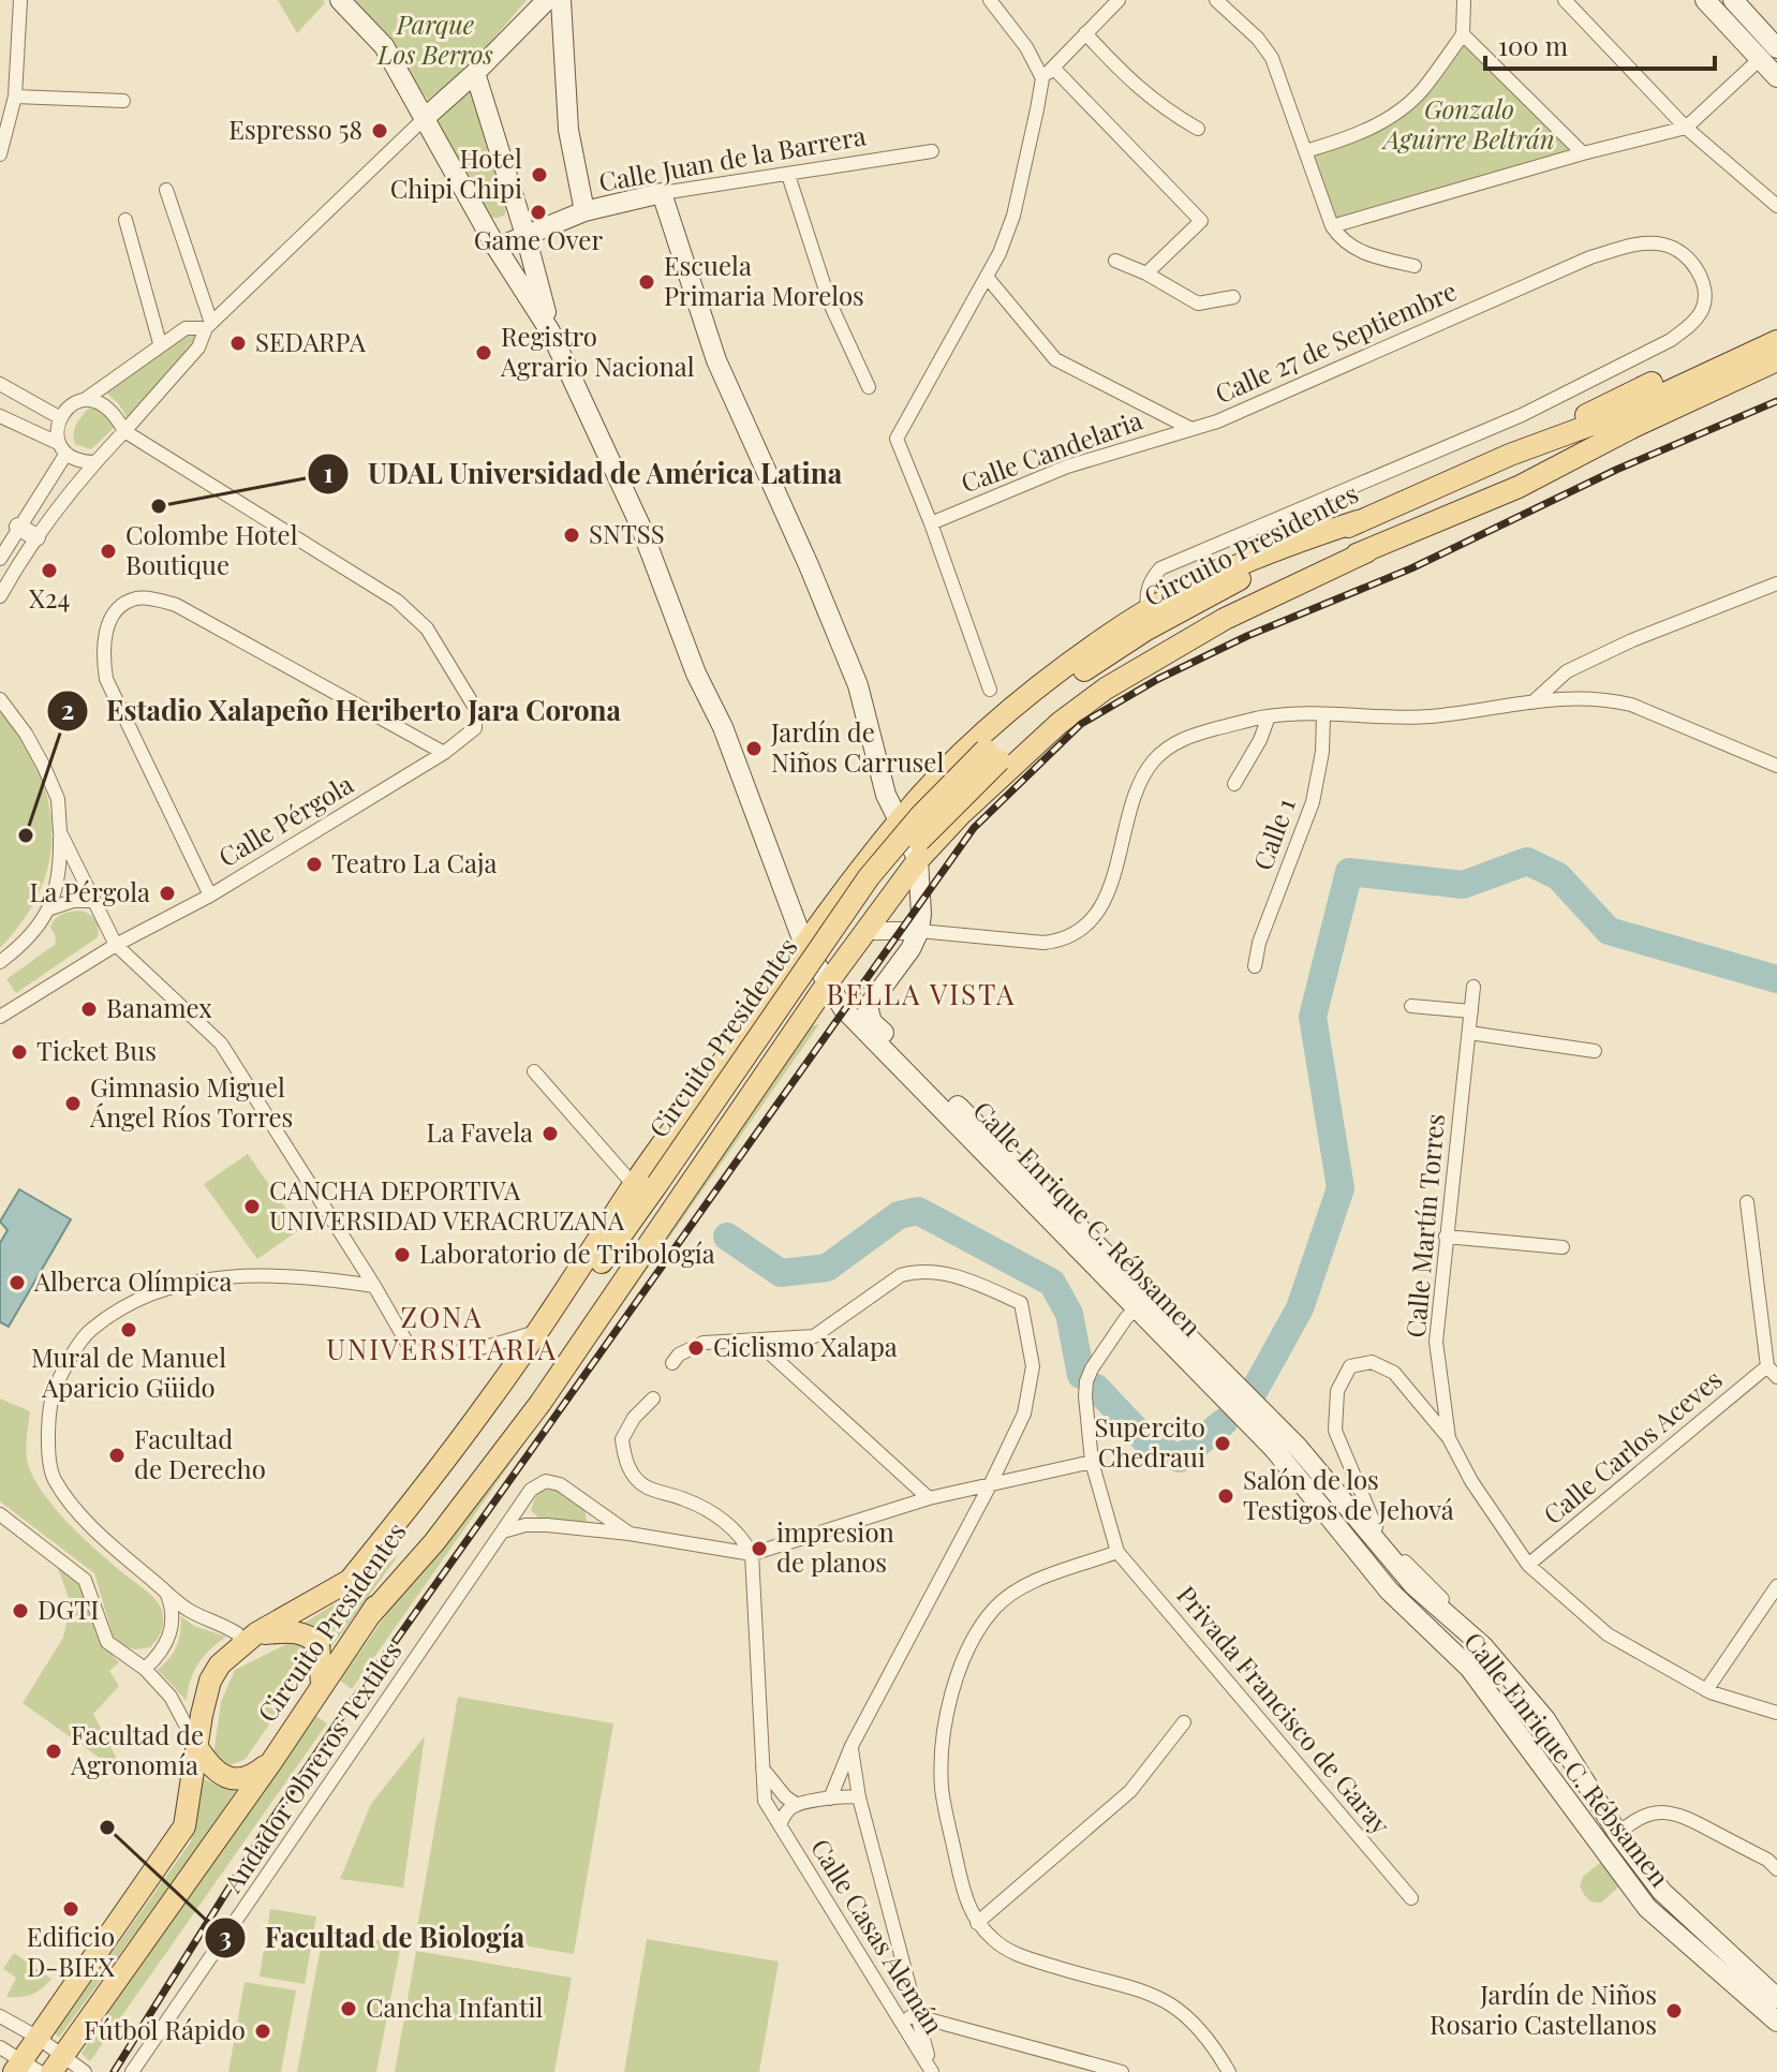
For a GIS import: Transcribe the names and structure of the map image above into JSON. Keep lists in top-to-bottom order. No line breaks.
{"streets":{"main road":["Calle Juan de la Barrera","Circuito Presidentes","Calle Enrique C. Rébsamen"],"street":["Calle 27 de Septiembre","Calle Candelaria","Calle Pérgola","Calle 1","Calle Martín Torres","Calle Carlos Aceves","Privada Francisco de Garay","Andador Obreros Textiles","Calle Casas Alemán"]},"crossings":[["Calle Juan de la Barrera","Calle Enrique C. Rébsamen"],["Calle 27 de Septiembre","Calle Candelaria"],["Calle Martín Torres","Calle Carlos Aceves"]],"districts":["BELLA VISTA","ZONA UNIVERSITARIA"],"parks":["Parque Los Berros","Gonzalo Aguirre Beltrán"],"places":["Espresso 58","Hotel Chipi Chipi","Game Over","Escuela Primaria Morelos","SEDARPA","Registro Agrario Nacional","UDAL Universidad de América Latina","SNTSS","Colombe Hotel Boutique","X24","Jardín de Niños Carrusel","Estadio Xalapeño Heriberto Jara Corona","Teatro La Caja","La Pérgola","Banamex","Ticket Bus","Gimnasio Miguel Ángel Ríos Torres","La Favela","CANCHA DEPORTIVA UNIVERSIDAD VERACRUZANA","Laboratorio de Tribología","Alberca Olímpica","Mural de Manuel Aparicio Güido","Ciclismo Xalapa","Supercito Chedraui","Facultad de Derecho","Salón de los Testigos de Jehová","impresion de planos","DGTI","Facultad de Agronomía","Facultad de Biología","Edificio D-BIEX","Cancha Infantil","Jardín de Niños Rosario Castellanos","Fútbol Rápido"],"scale_bar":"100 m"}
